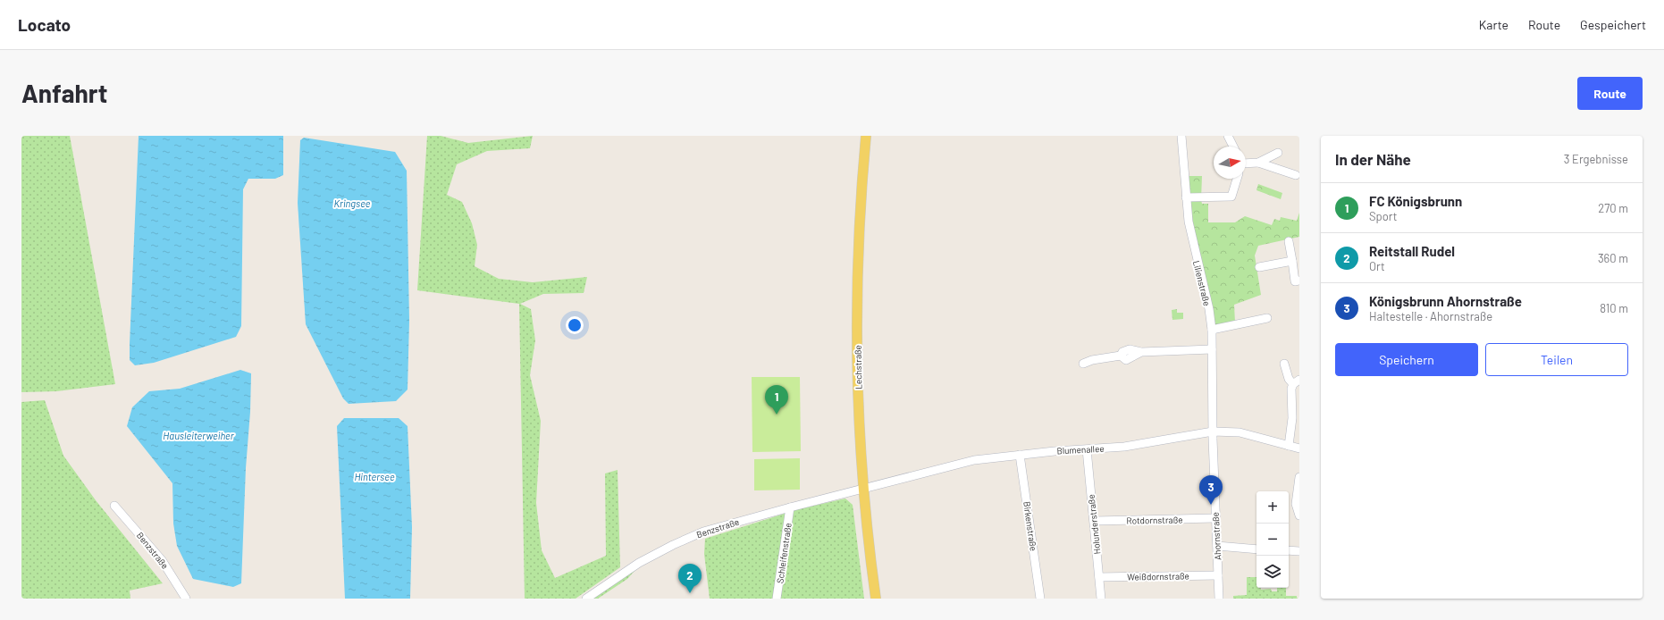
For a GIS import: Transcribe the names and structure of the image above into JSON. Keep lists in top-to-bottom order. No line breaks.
{"streets":{"main road":["Lechstraße"],"street":["Lilienstraße","Blumenallee","Rotdornstraße","Holunderstraße","Birkenstraße","Benzstraße","Ahornstraße","Schleifenstraße","Weißdornstraße"]},"crossings":[["Lilienstraße","Blumenallee"],["Lilienstraße","Ahornstraße"],["Lechstraße","Blumenallee"],["Lechstraße","Benzstraße"],["Blumenallee","Holunderstraße"],["Blumenallee","Birkenstraße"],["Blumenallee","Benzstraße"],["Blumenallee","Ahornstraße"],["Rotdornstraße","Holunderstraße"],["Rotdornstraße","Ahornstraße"],["Holunderstraße","Weißdornstraße"],["Benzstraße","Schleifenstraße"],["Ahornstraße","Weißdornstraße"]],"water":["Kringsee","Hausleiterweiher","Hintersee"],"north":"right","page":{"header":"Locato","nav":["Karte","Route","Gespeichert"],"buttons":["Route",["Speichern","Teilen"]],"title":"Anfahrt","heading":["In der Nähe","3 Ergebnisse"],"list":[{"mark":"1","name":"FC Königsbrunn","note":"Sport","value":"270 m"},{"mark":"2","name":"Reitstall Rudel","note":"Ort","value":"360 m"},{"mark":"3","name":"Königsbrunn Ahornstraße","note":"Haltestelle · Ahornstraße","value":"810 m"}],"pins":["1","3","2"],"map_buttons":["+","−"]}}
